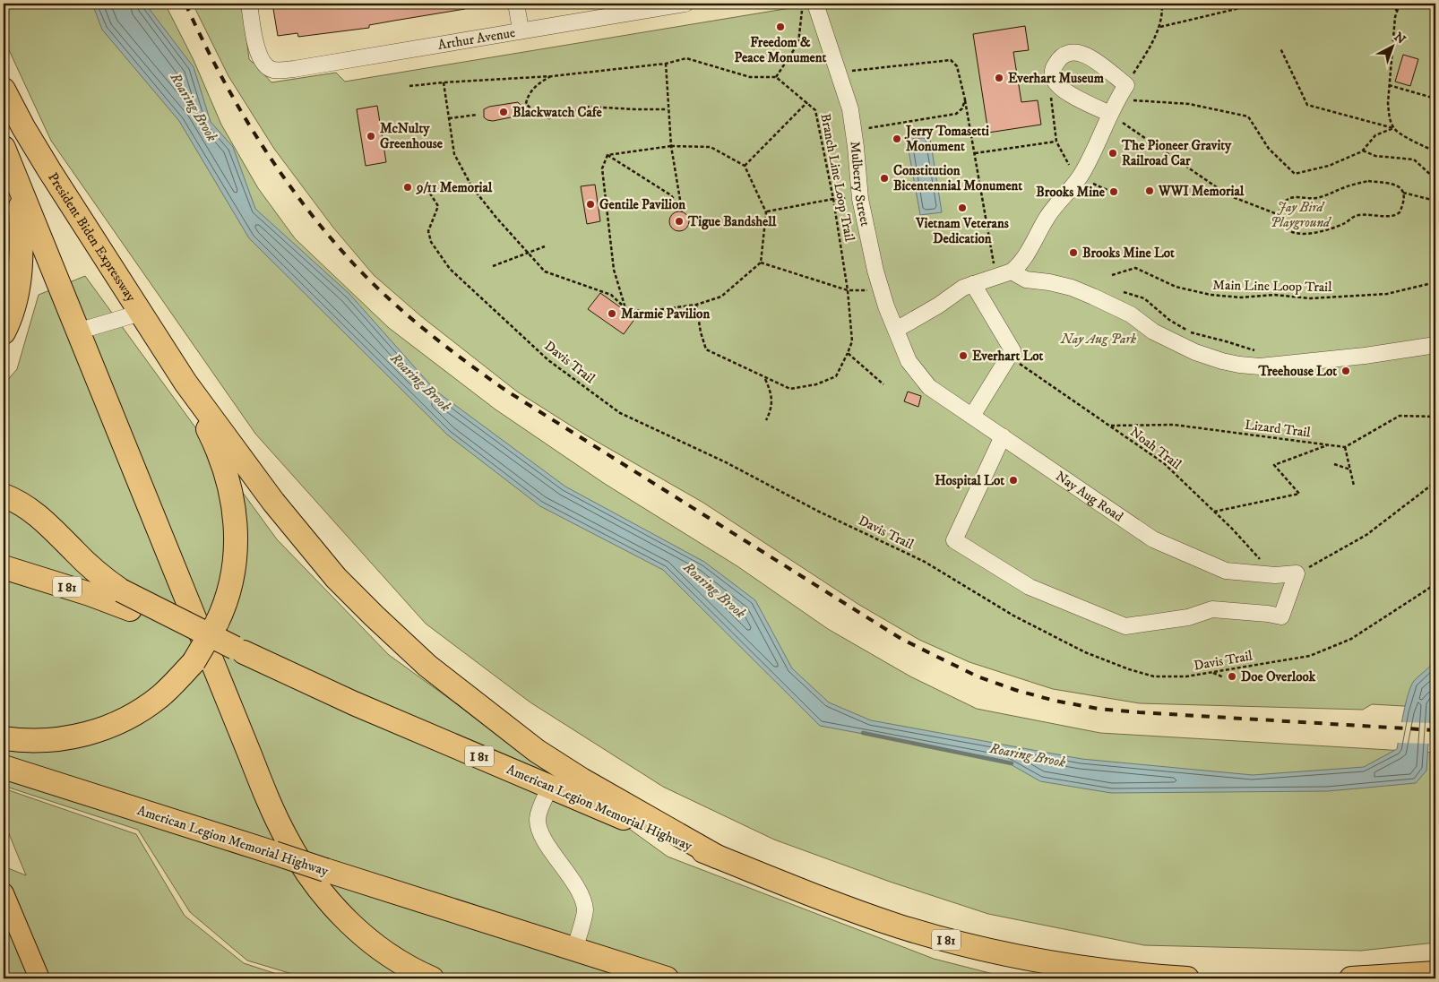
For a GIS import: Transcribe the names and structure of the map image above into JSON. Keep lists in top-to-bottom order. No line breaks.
{"streets":{"highway":["President Biden Expressway","I 81","American Legion Memorial Highway"],"street":["Arthur Avenue","Mulberry Street","Nay Aug Road"],"path":["Branch Line Loop Trail","Main Line Loop Trail","Davis Trail","Lizard Trail","Noah Trail"]},"crossings":[["Mulberry Street","Nay Aug Road"],["Lizard Trail","Noah Trail"],["Noah Trail","Nay Aug Road"]],"water":["Roaring Brook"],"parks":["Jay Bird Playground","Nay Aug Park"],"places":["Freedom & Peace Monument","Everhart Museum","Blackwatch Cafe","McNulty Greenhouse","Jerry Tomasetti Monument","The Pioneer Gravity Railroad Car","Constitution Bicentennial Monument","9/11 Memorial","WWI Memorial","Brooks Mine","Gentile Pavilion","Vietnam Veterans Dedication","Tigue Bandshell","Brooks Mine Lot","Marmie Pavilion","Everhart Lot","Treehouse Lot","Hospital Lot","Doe Overlook"],"north":"top right"}
